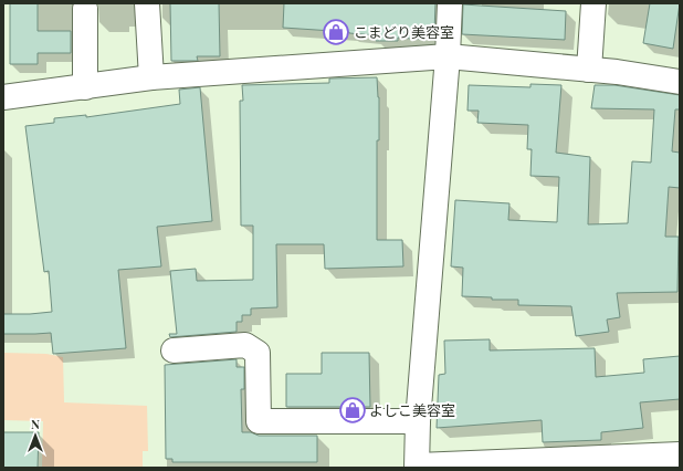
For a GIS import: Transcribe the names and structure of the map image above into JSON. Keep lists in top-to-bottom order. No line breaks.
{"places":{"shop":["こまどり美容室","よしこ美容室"]},"north":"top"}
